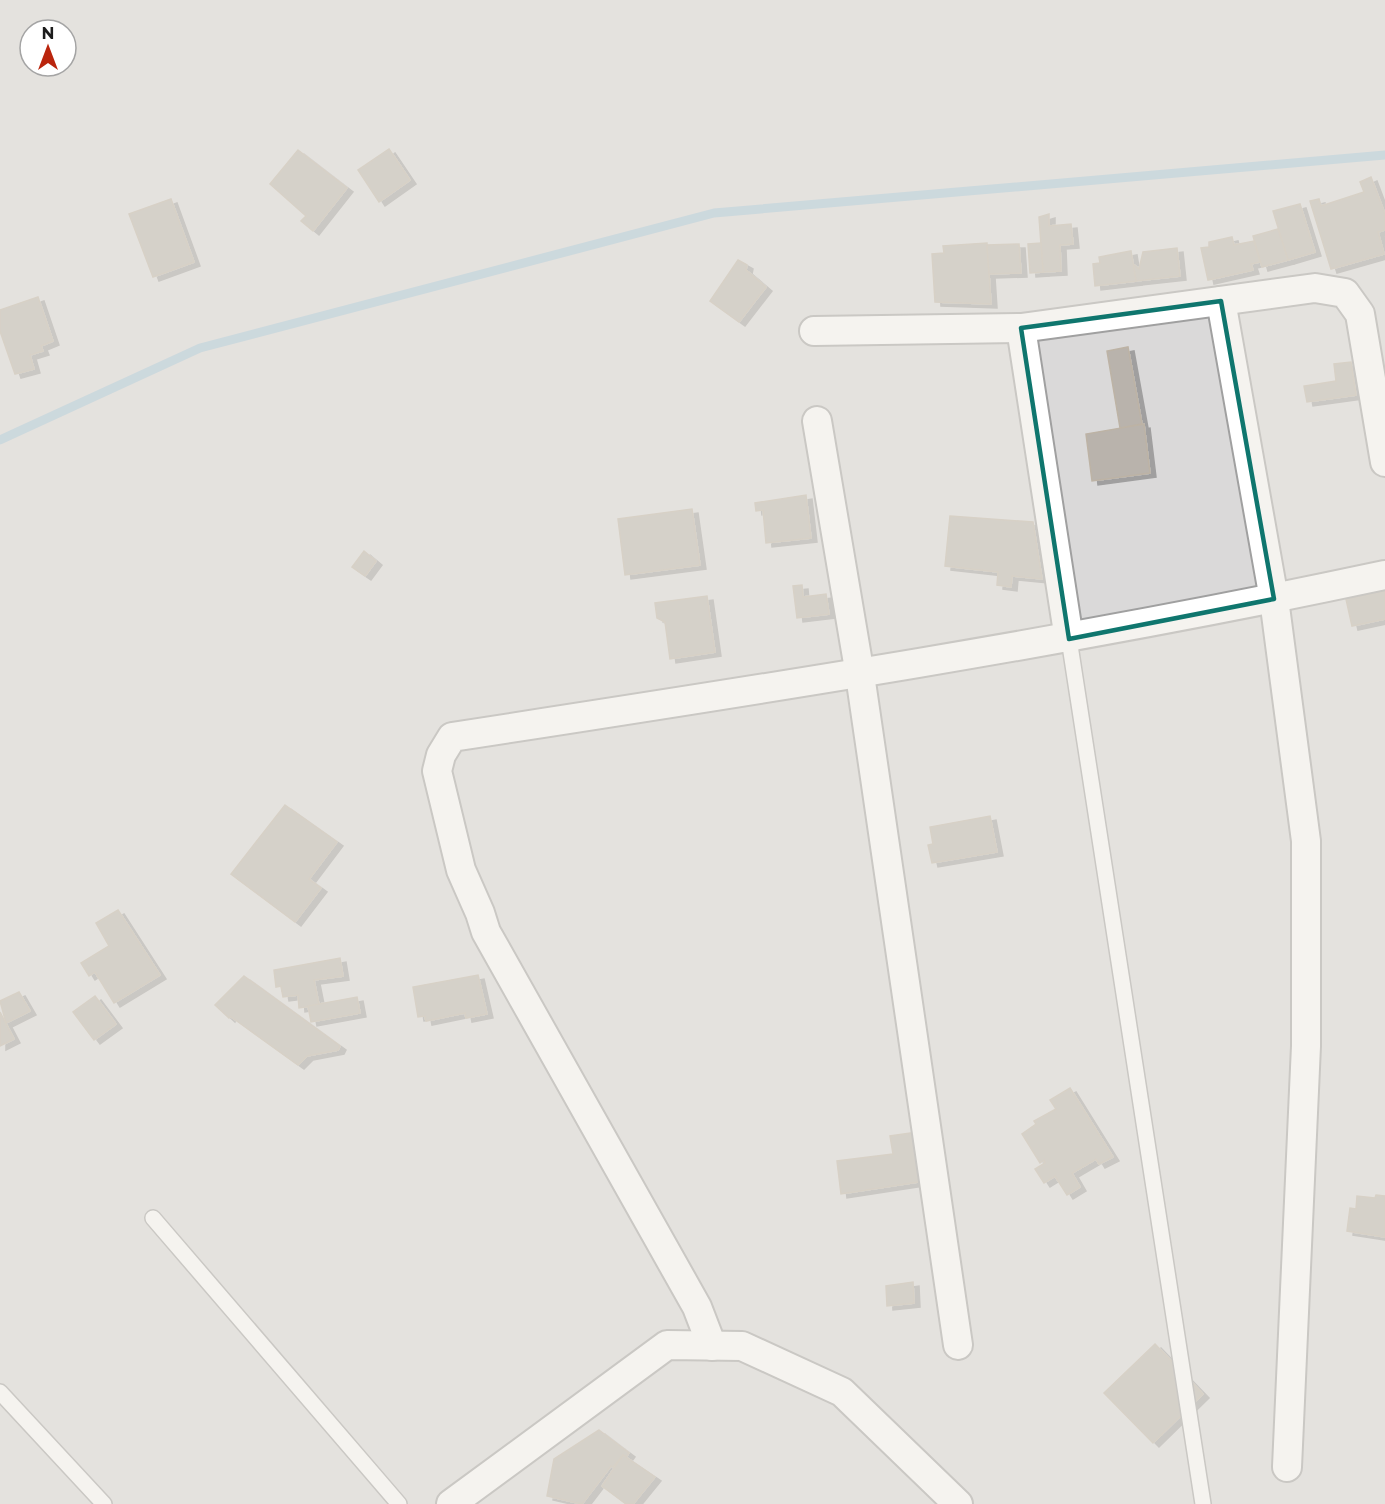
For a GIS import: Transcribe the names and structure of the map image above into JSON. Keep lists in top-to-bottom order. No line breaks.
{"north":"top"}
